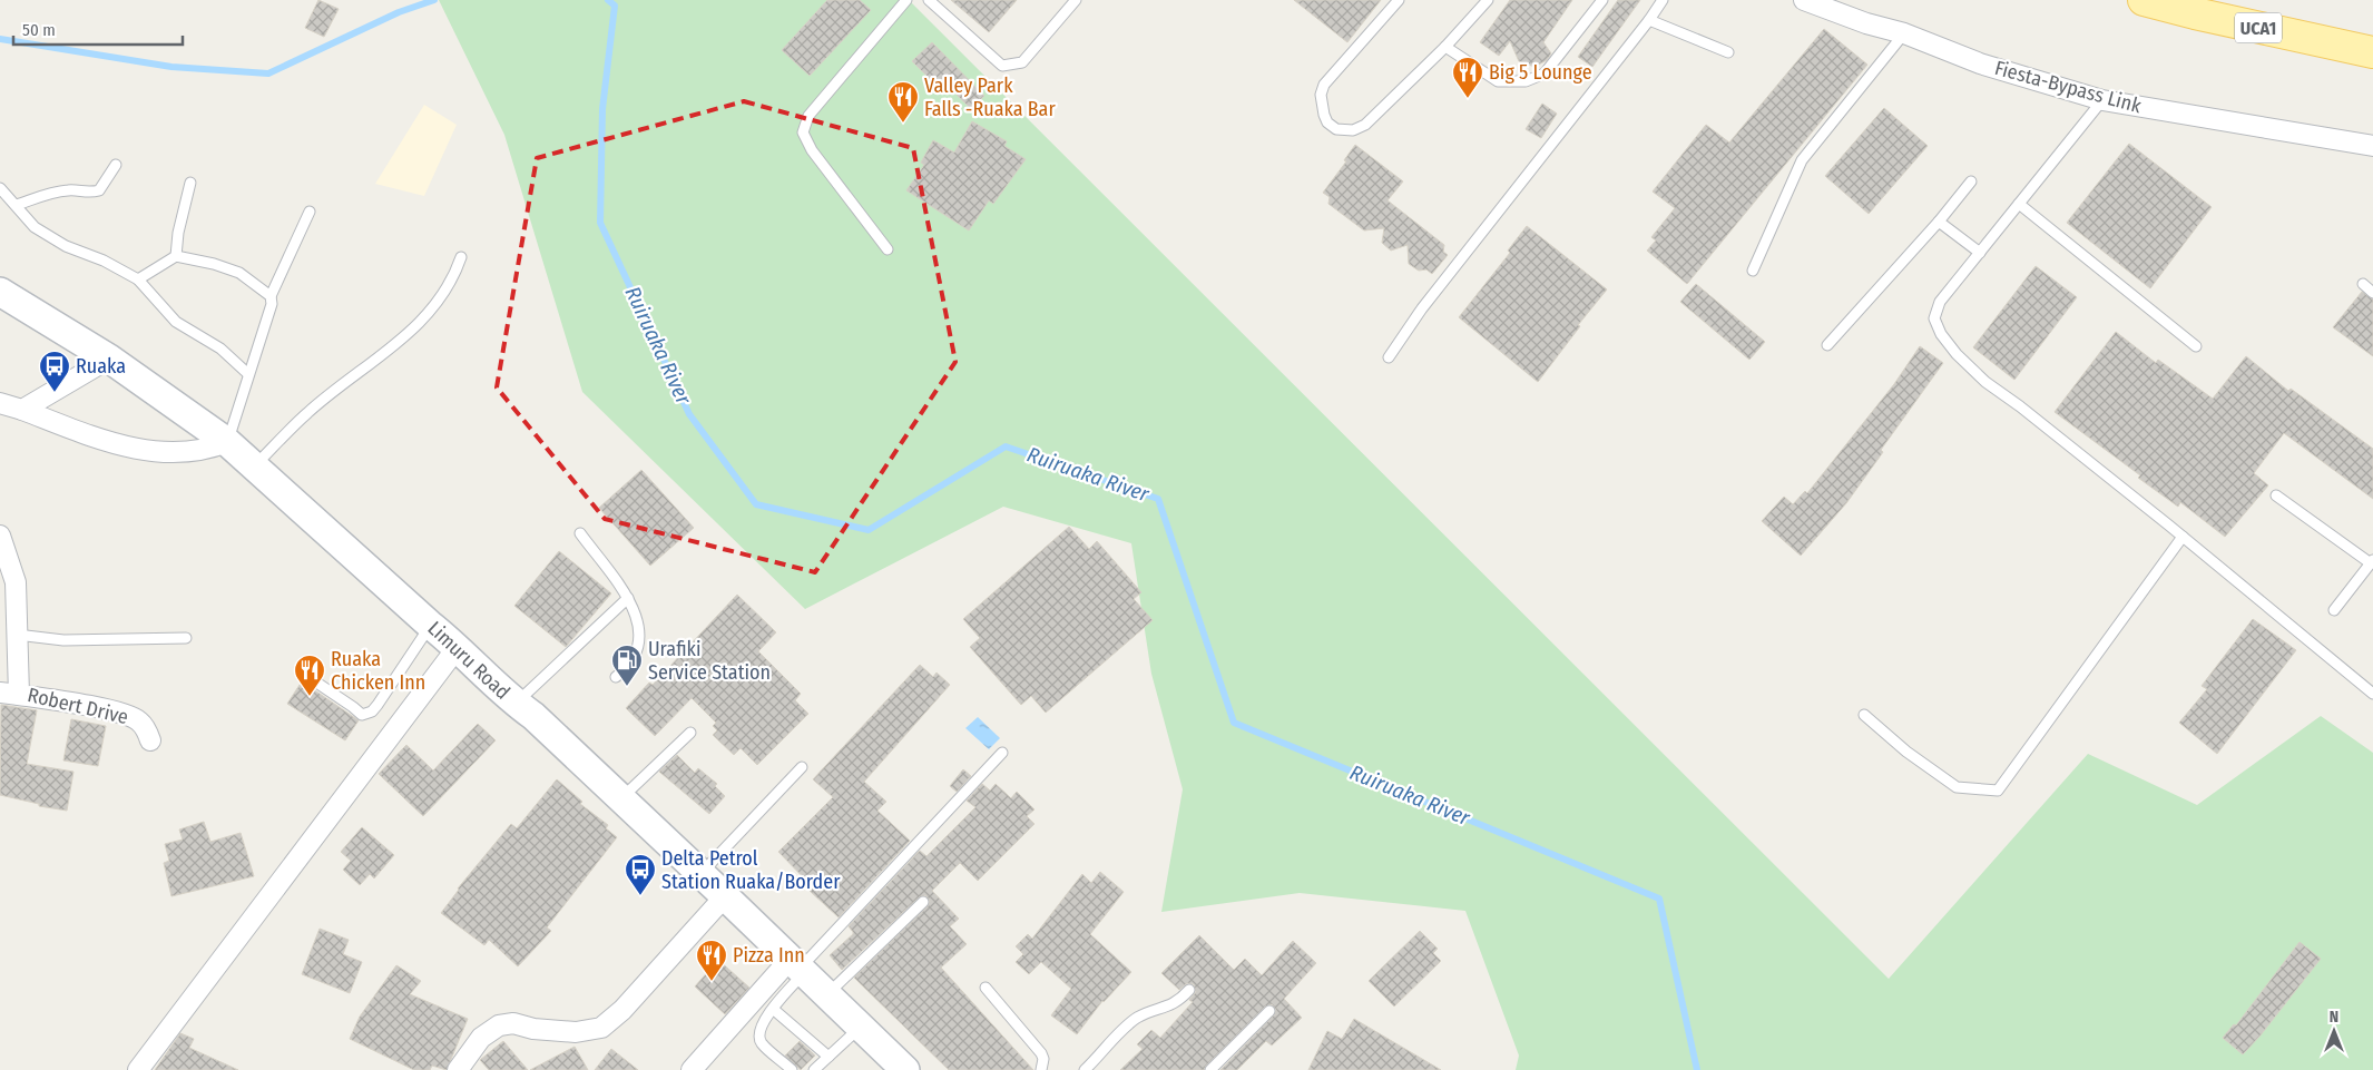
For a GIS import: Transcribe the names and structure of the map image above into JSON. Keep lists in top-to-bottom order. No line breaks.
{"streets":{"main road":["UCA1","Limuru Road"],"street":["Fiesta-Bypass Link","Robert Drive"]},"water":["Ruiruaka River"],"places":{"restaurant":["Big 5 Lounge","Valley Park Falls -Ruaka Bar","Ruaka Chicken Inn","Pizza Inn"],"bus stop":["Ruaka","Delta Petrol Station Ruaka/Border"],"fuel station":["Urafiki Service Station"]},"scale_bar":"50 m","north":"top"}
